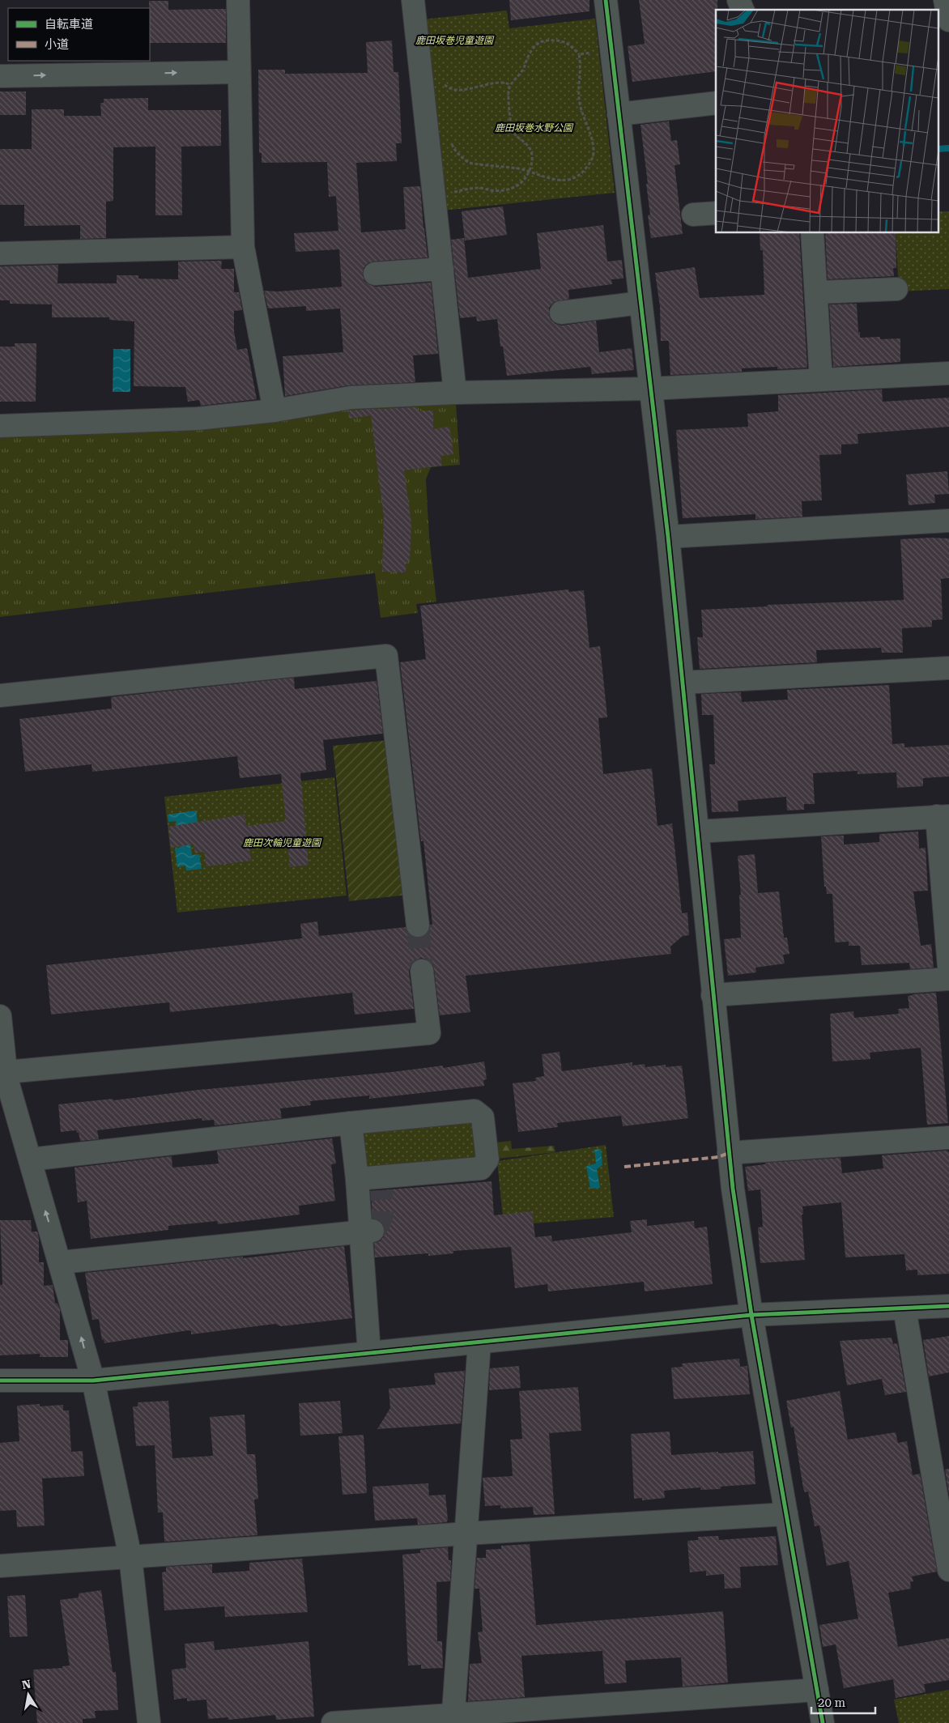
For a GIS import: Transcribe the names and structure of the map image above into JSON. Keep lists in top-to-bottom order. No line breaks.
{"parks":["鹿田坂巻児童遊園","鹿田坂巻水野公園","鹿田次輪児童遊園"],"legend":["自転車道","小道"],"scale_bar":"20 m","north":"top"}
